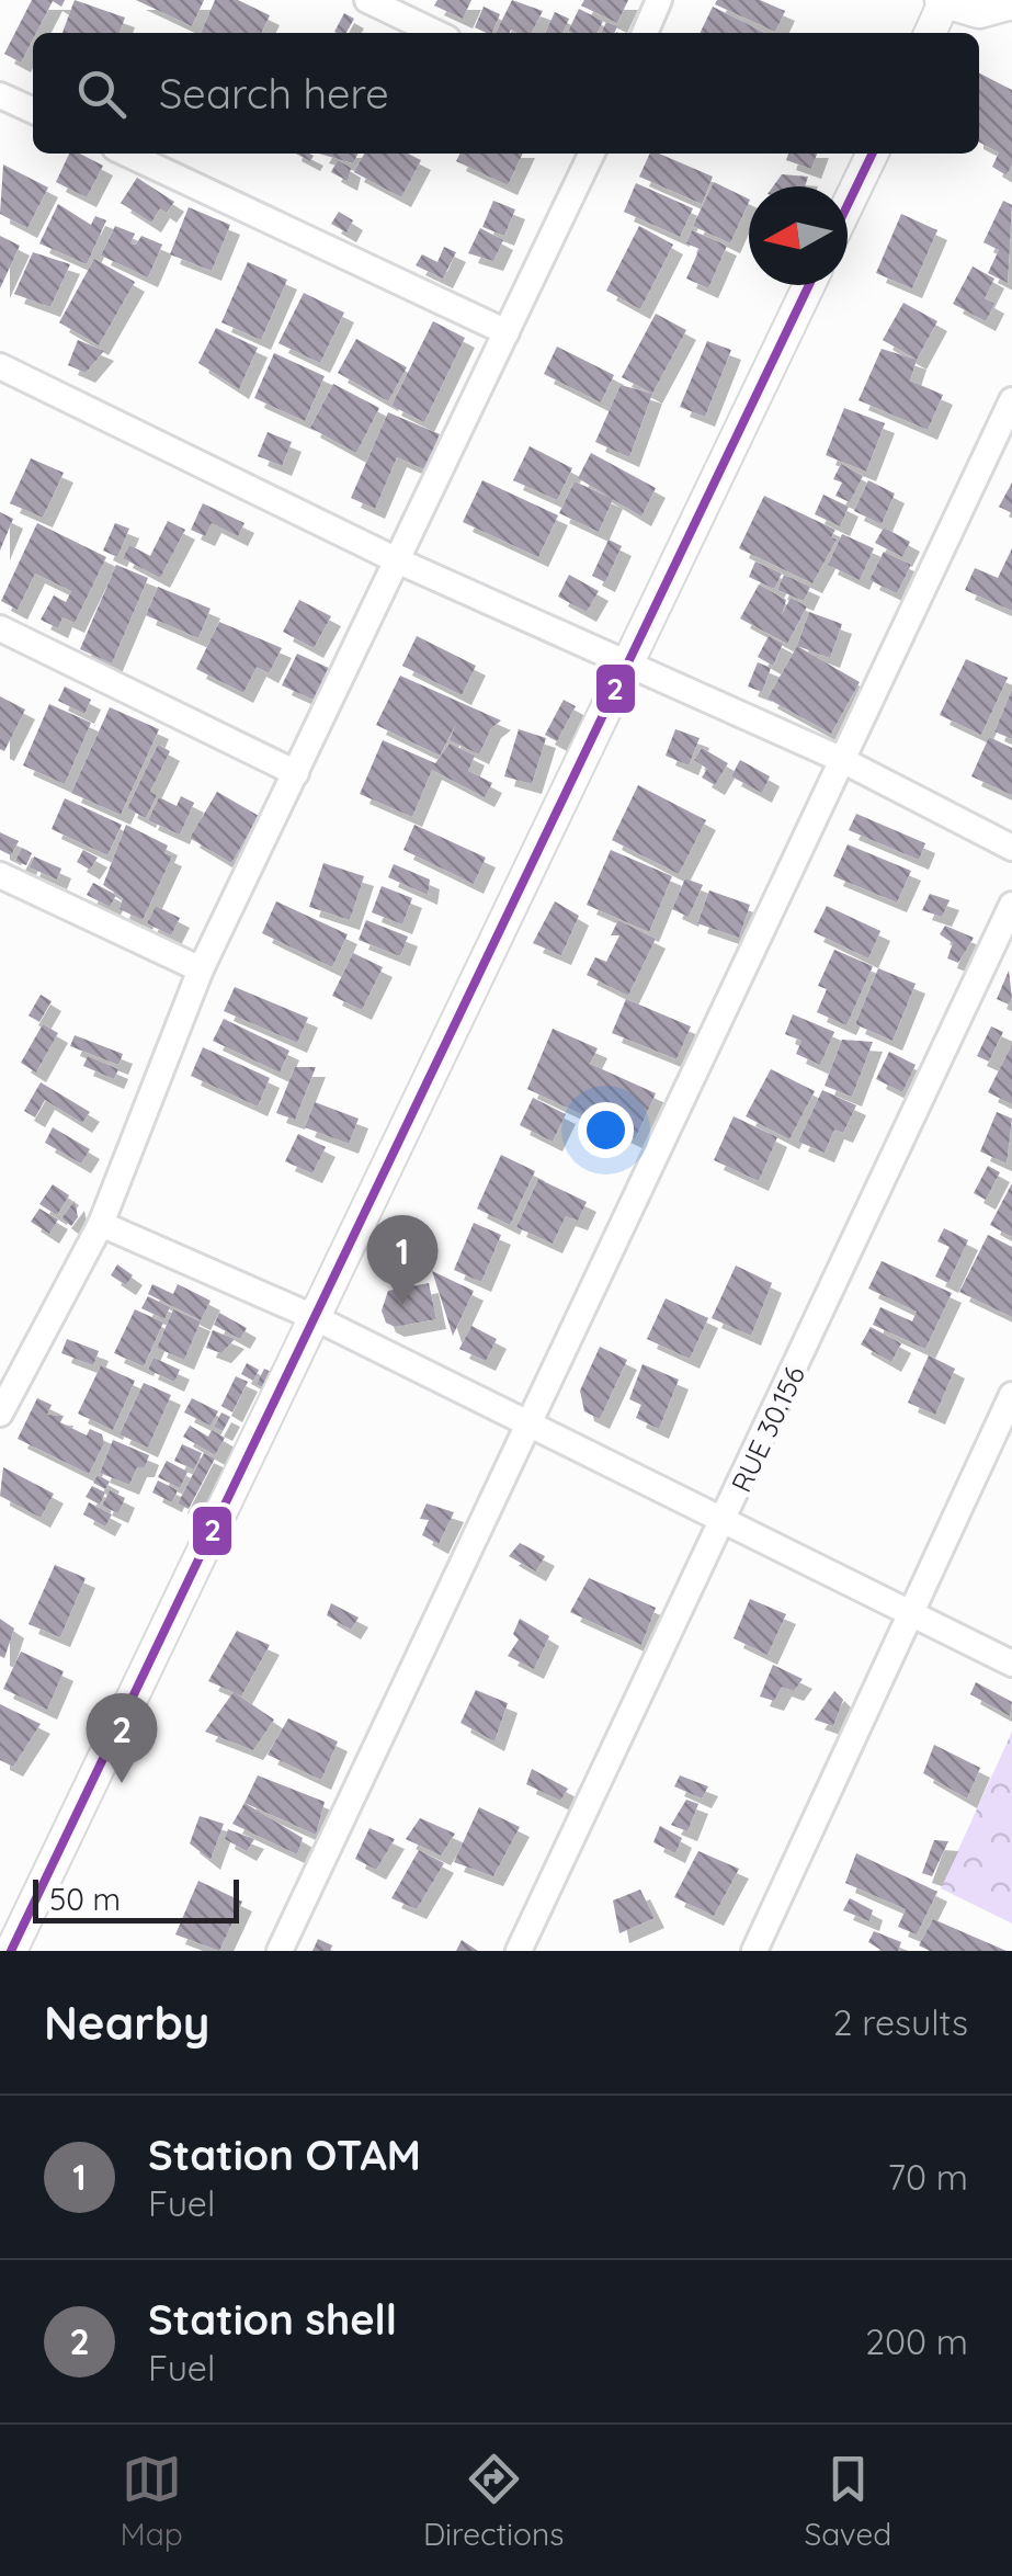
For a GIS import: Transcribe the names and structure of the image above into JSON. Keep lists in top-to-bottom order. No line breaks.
{"streets":{"street":["RUE 30.156"]},"lines":["transit line 2"],"scale_bar":"50 m","north":"left","page":{"search":"Search here","pins":["1","2"],"scale":"50 m","heading":["Nearby","2 results"],"list":[{"mark":"1","name":"Station OTAM","note":"Fuel","value":"70 m"},{"mark":"2","name":"Station shell","note":"Fuel","value":"200 m"}],"nav":["Map","Directions","Saved"]}}
